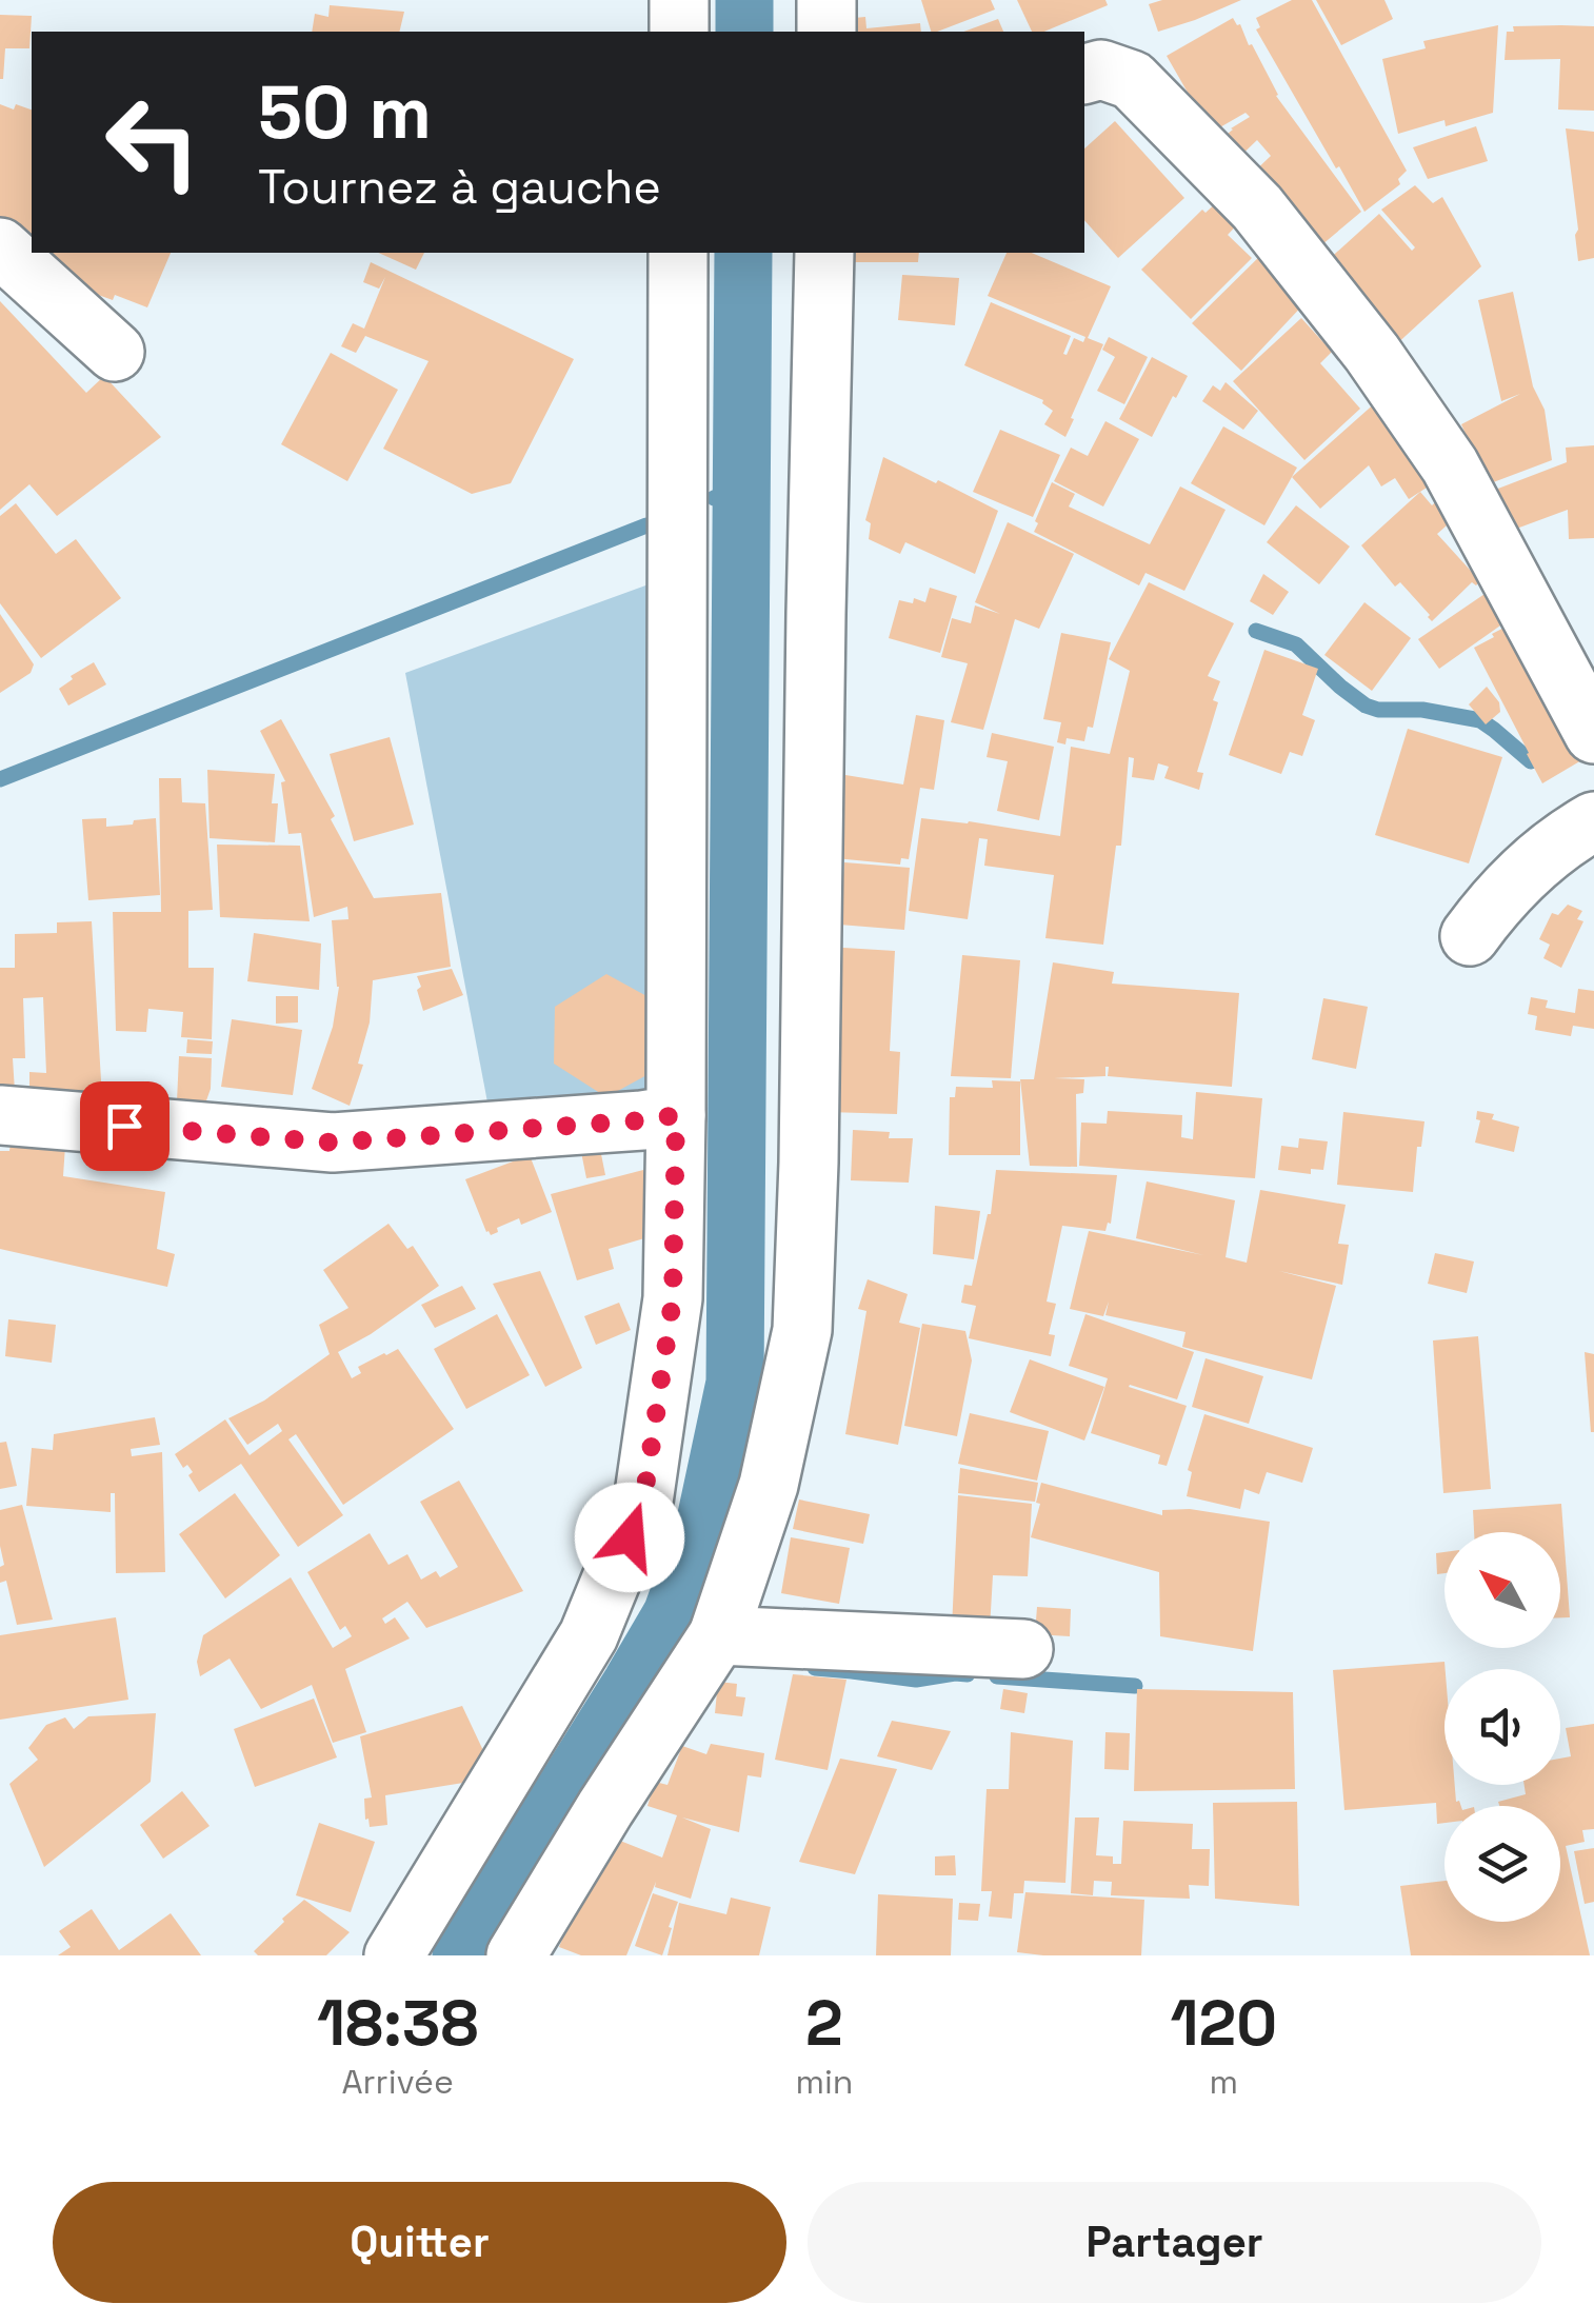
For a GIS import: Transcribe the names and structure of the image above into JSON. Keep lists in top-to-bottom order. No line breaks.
{"north":"top left","page":{"turn":["50 m","Tournez à gauche"],"eta":["18:38","Arrivée","2","min","120","m"],"buttons":["Quitter","Partager"]}}
